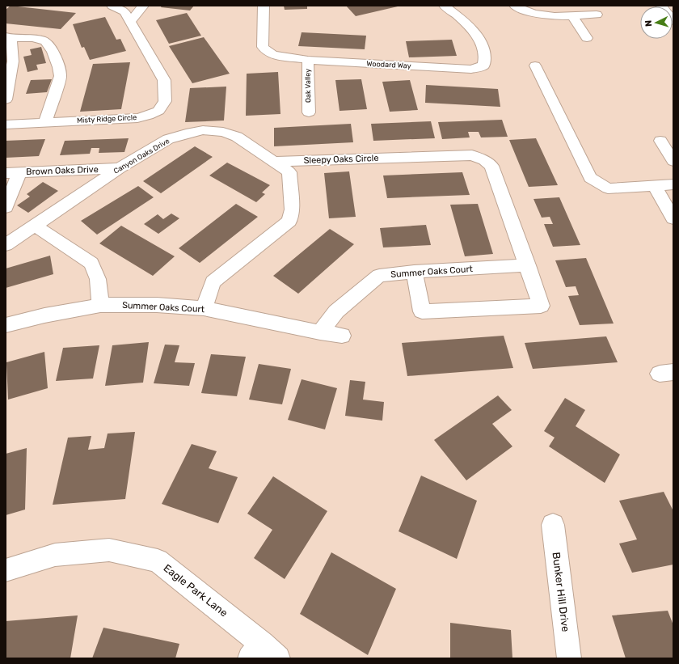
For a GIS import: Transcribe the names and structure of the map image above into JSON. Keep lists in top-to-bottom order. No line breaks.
{"streets":{"street":["Woodard Way","Oak Valley","Misty Ridge Circle","Canyon Oaks Drive","Sleepy Oaks Circle","Brown Oaks Drive","Summer Oaks Court","Eagle Park Lane","Bunker Hill Drive"]},"crossings":[["Woodard Way","Oak Valley"],["Canyon Oaks Drive","Sleepy Oaks Circle"],["Canyon Oaks Drive","Brown Oaks Drive"],["Sleepy Oaks Circle","Summer Oaks Court"]],"north":"left"}
